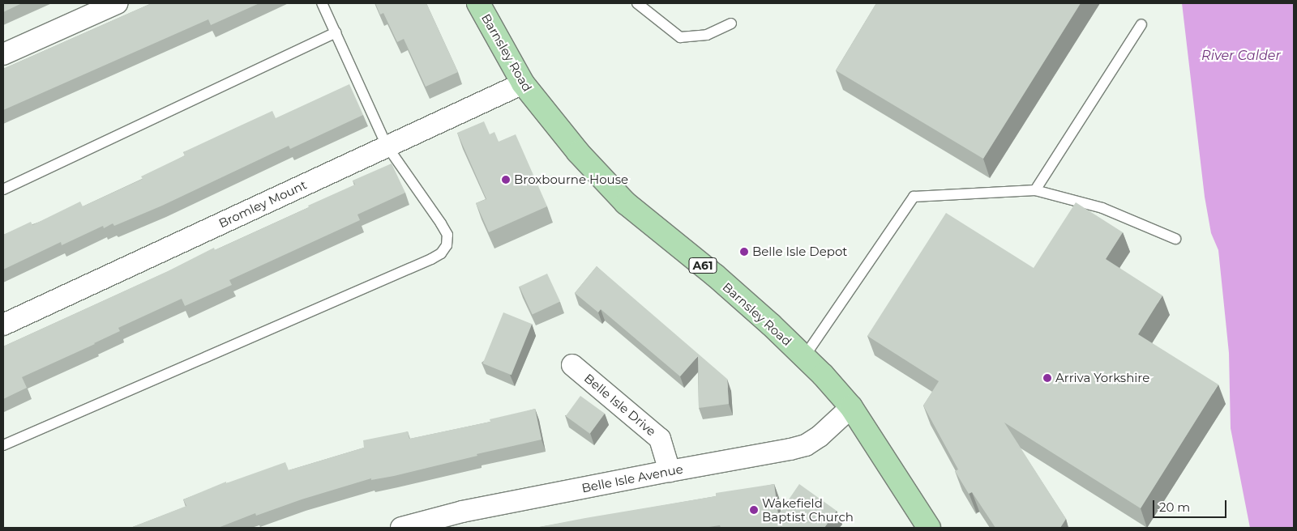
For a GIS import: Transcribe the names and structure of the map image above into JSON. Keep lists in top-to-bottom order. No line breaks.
{"streets":{"main road":["Barnsley Road","A61"],"street":["Bromley Mount","Belle Isle Drive","Belle Isle Avenue"]},"crossings":[["Barnsley Road","Bromley Mount"],["Barnsley Road","Belle Isle Avenue"],["Belle Isle Drive","Belle Isle Avenue"]],"water":["River Calder"],"places":["Broxbourne House","Belle Isle Depot","Arriva Yorkshire","Wakefield Baptist Church"],"scale_bar":"20 m"}
